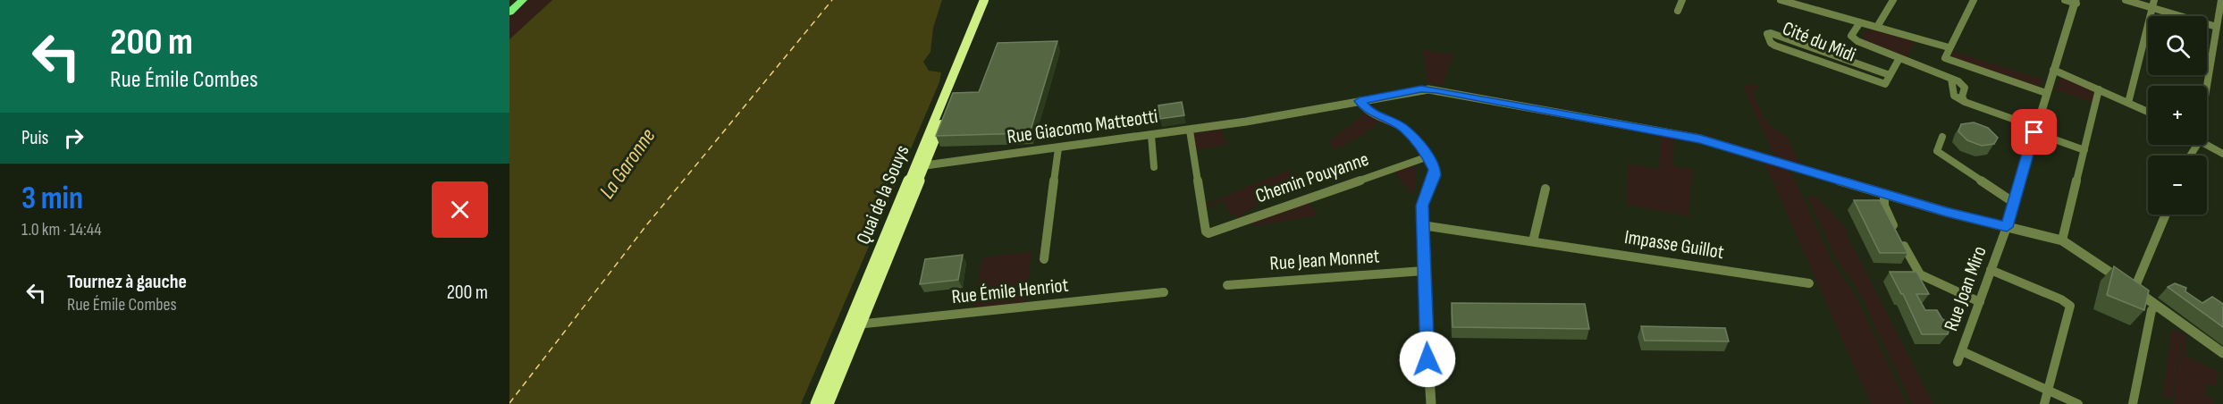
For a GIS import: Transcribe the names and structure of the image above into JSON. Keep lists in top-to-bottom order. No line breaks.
{"streets":{"main road":["Quai de la Souys"],"street":["Cité du Midi","Rue Giacomo Matteotti","Chemin Pouyanne","Impasse Guillot","Rue Jean Monnet","Rue Joan Miro","Rue Émile Henriot"]},"crossings":[["Rue Giacomo Matteotti","Chemin Pouyanne"],["Rue Giacomo Matteotti","Quai de la Souys"],["Rue Giacomo Matteotti","Rue Joan Miro"],["Quai de la Souys","Rue Émile Henriot"]],"water":["La Garonne"],"page":{"turn":["200 m","Rue Émile Combes"],"map_buttons":["+","−"],"then":"Puis","heading":["3 min","1.0 km · 14:44"],"list":[{"name":"Tournez à gauche","note":"Rue Émile Combes","value":"200 m"}]}}
